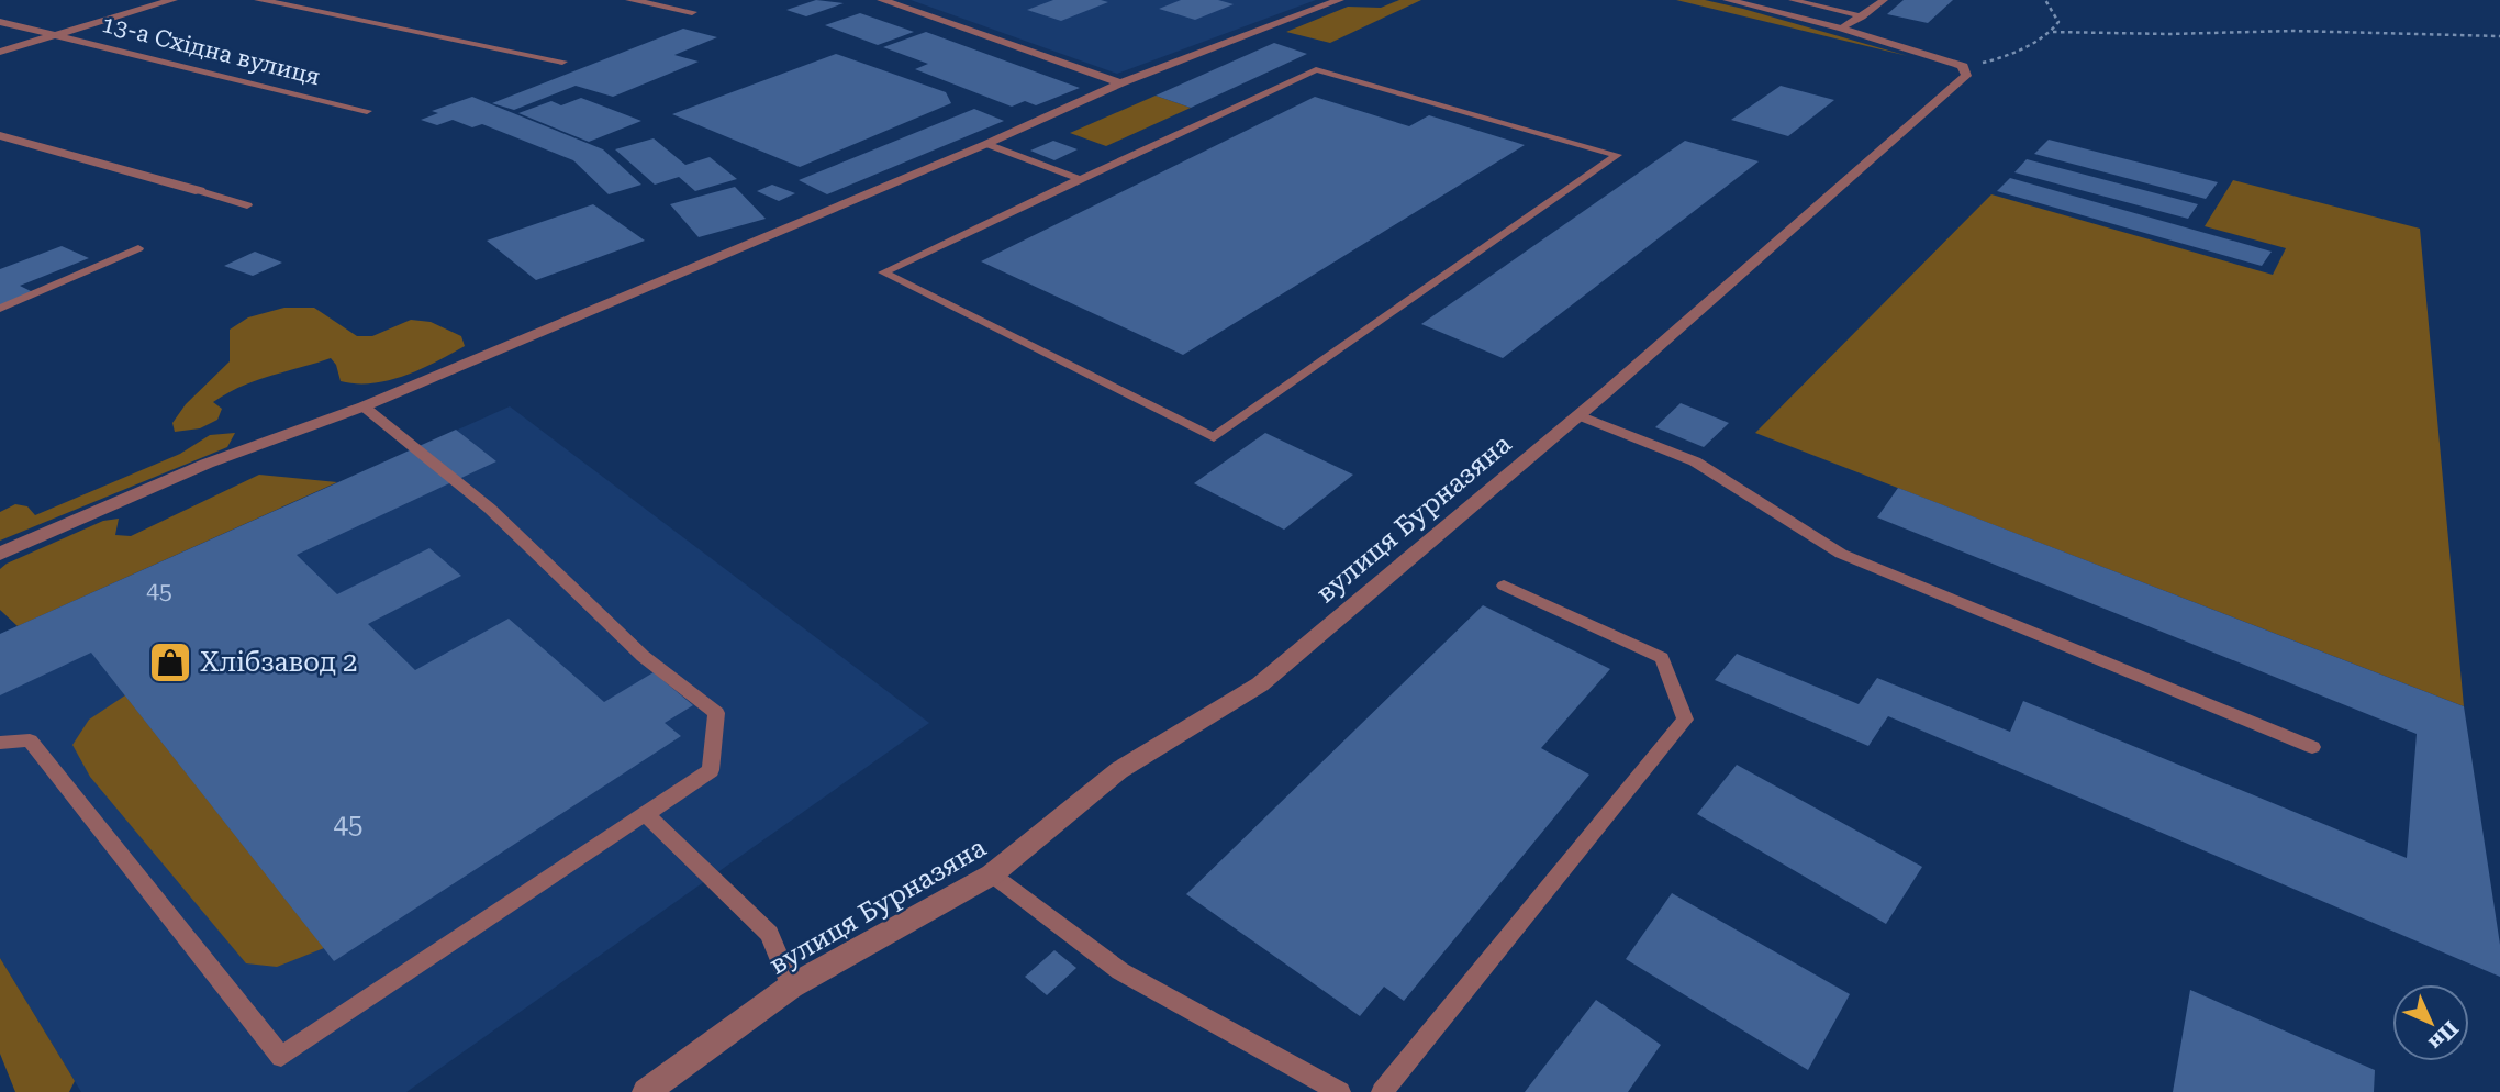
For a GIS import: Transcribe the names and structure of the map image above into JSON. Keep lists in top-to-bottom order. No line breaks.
{"streets":{"street":["13-а Східна вулиця","вулиця Бурназяна"]},"places":{"shop":["Хлібзавод 2"]},"house_numbers":["45","45"],"north":"bottom right"}
